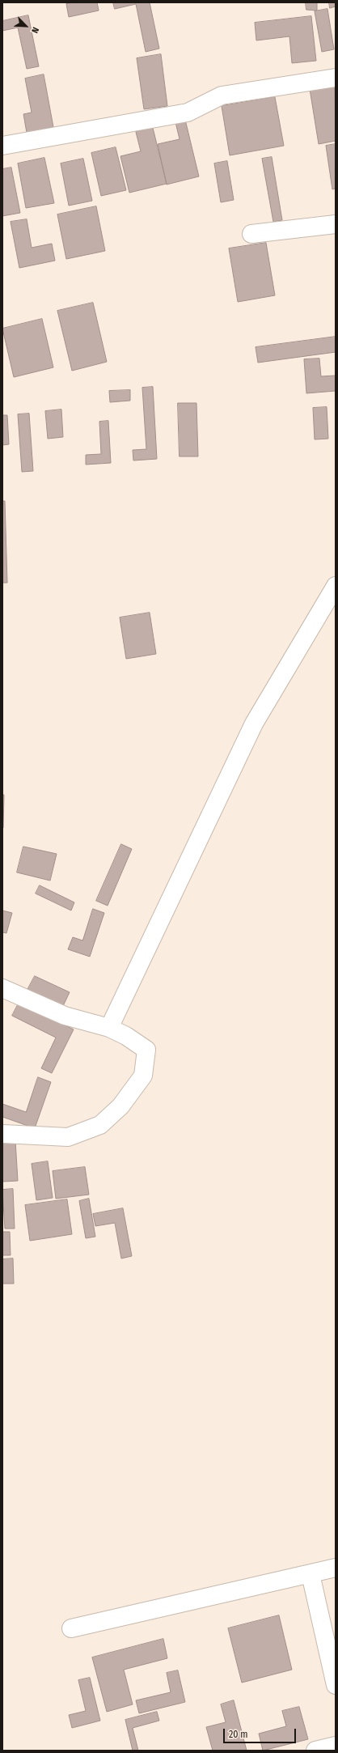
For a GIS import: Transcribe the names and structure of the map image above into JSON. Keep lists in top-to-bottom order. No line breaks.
{"scale_bar":"20 m","north":"bottom right"}
